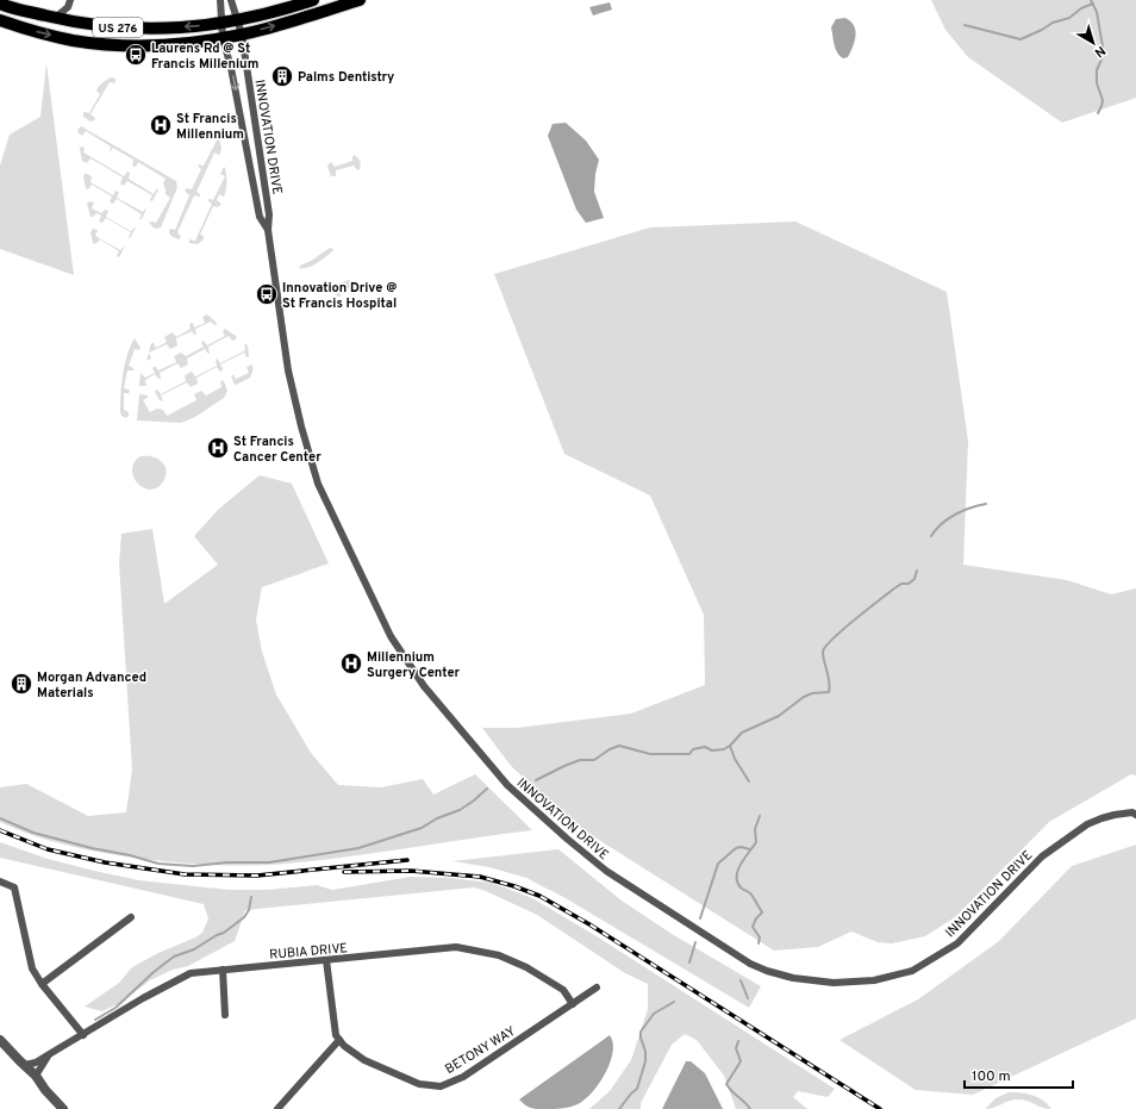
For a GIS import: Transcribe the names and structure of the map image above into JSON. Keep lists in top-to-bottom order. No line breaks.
{"streets":{"main road":["US 276"],"street":["INNOVATION DRIVE","RUBIA DRIVE","BETONY WAY"]},"crossings":[["US 276","INNOVATION DRIVE"],["RUBIA DRIVE","BETONY WAY"]],"places":{"bus stop":["Laurens Rd @ St Francis Millenium","Innovation Drive @ St Francis Hospital"],"building":["Palms Dentistry","Morgan Advanced Materials"],"hospital":["St Francis Millennium","St Francis Cancer Center","Millennium Surgery Center"]},"scale_bar":"100 m","north":"bottom right"}
